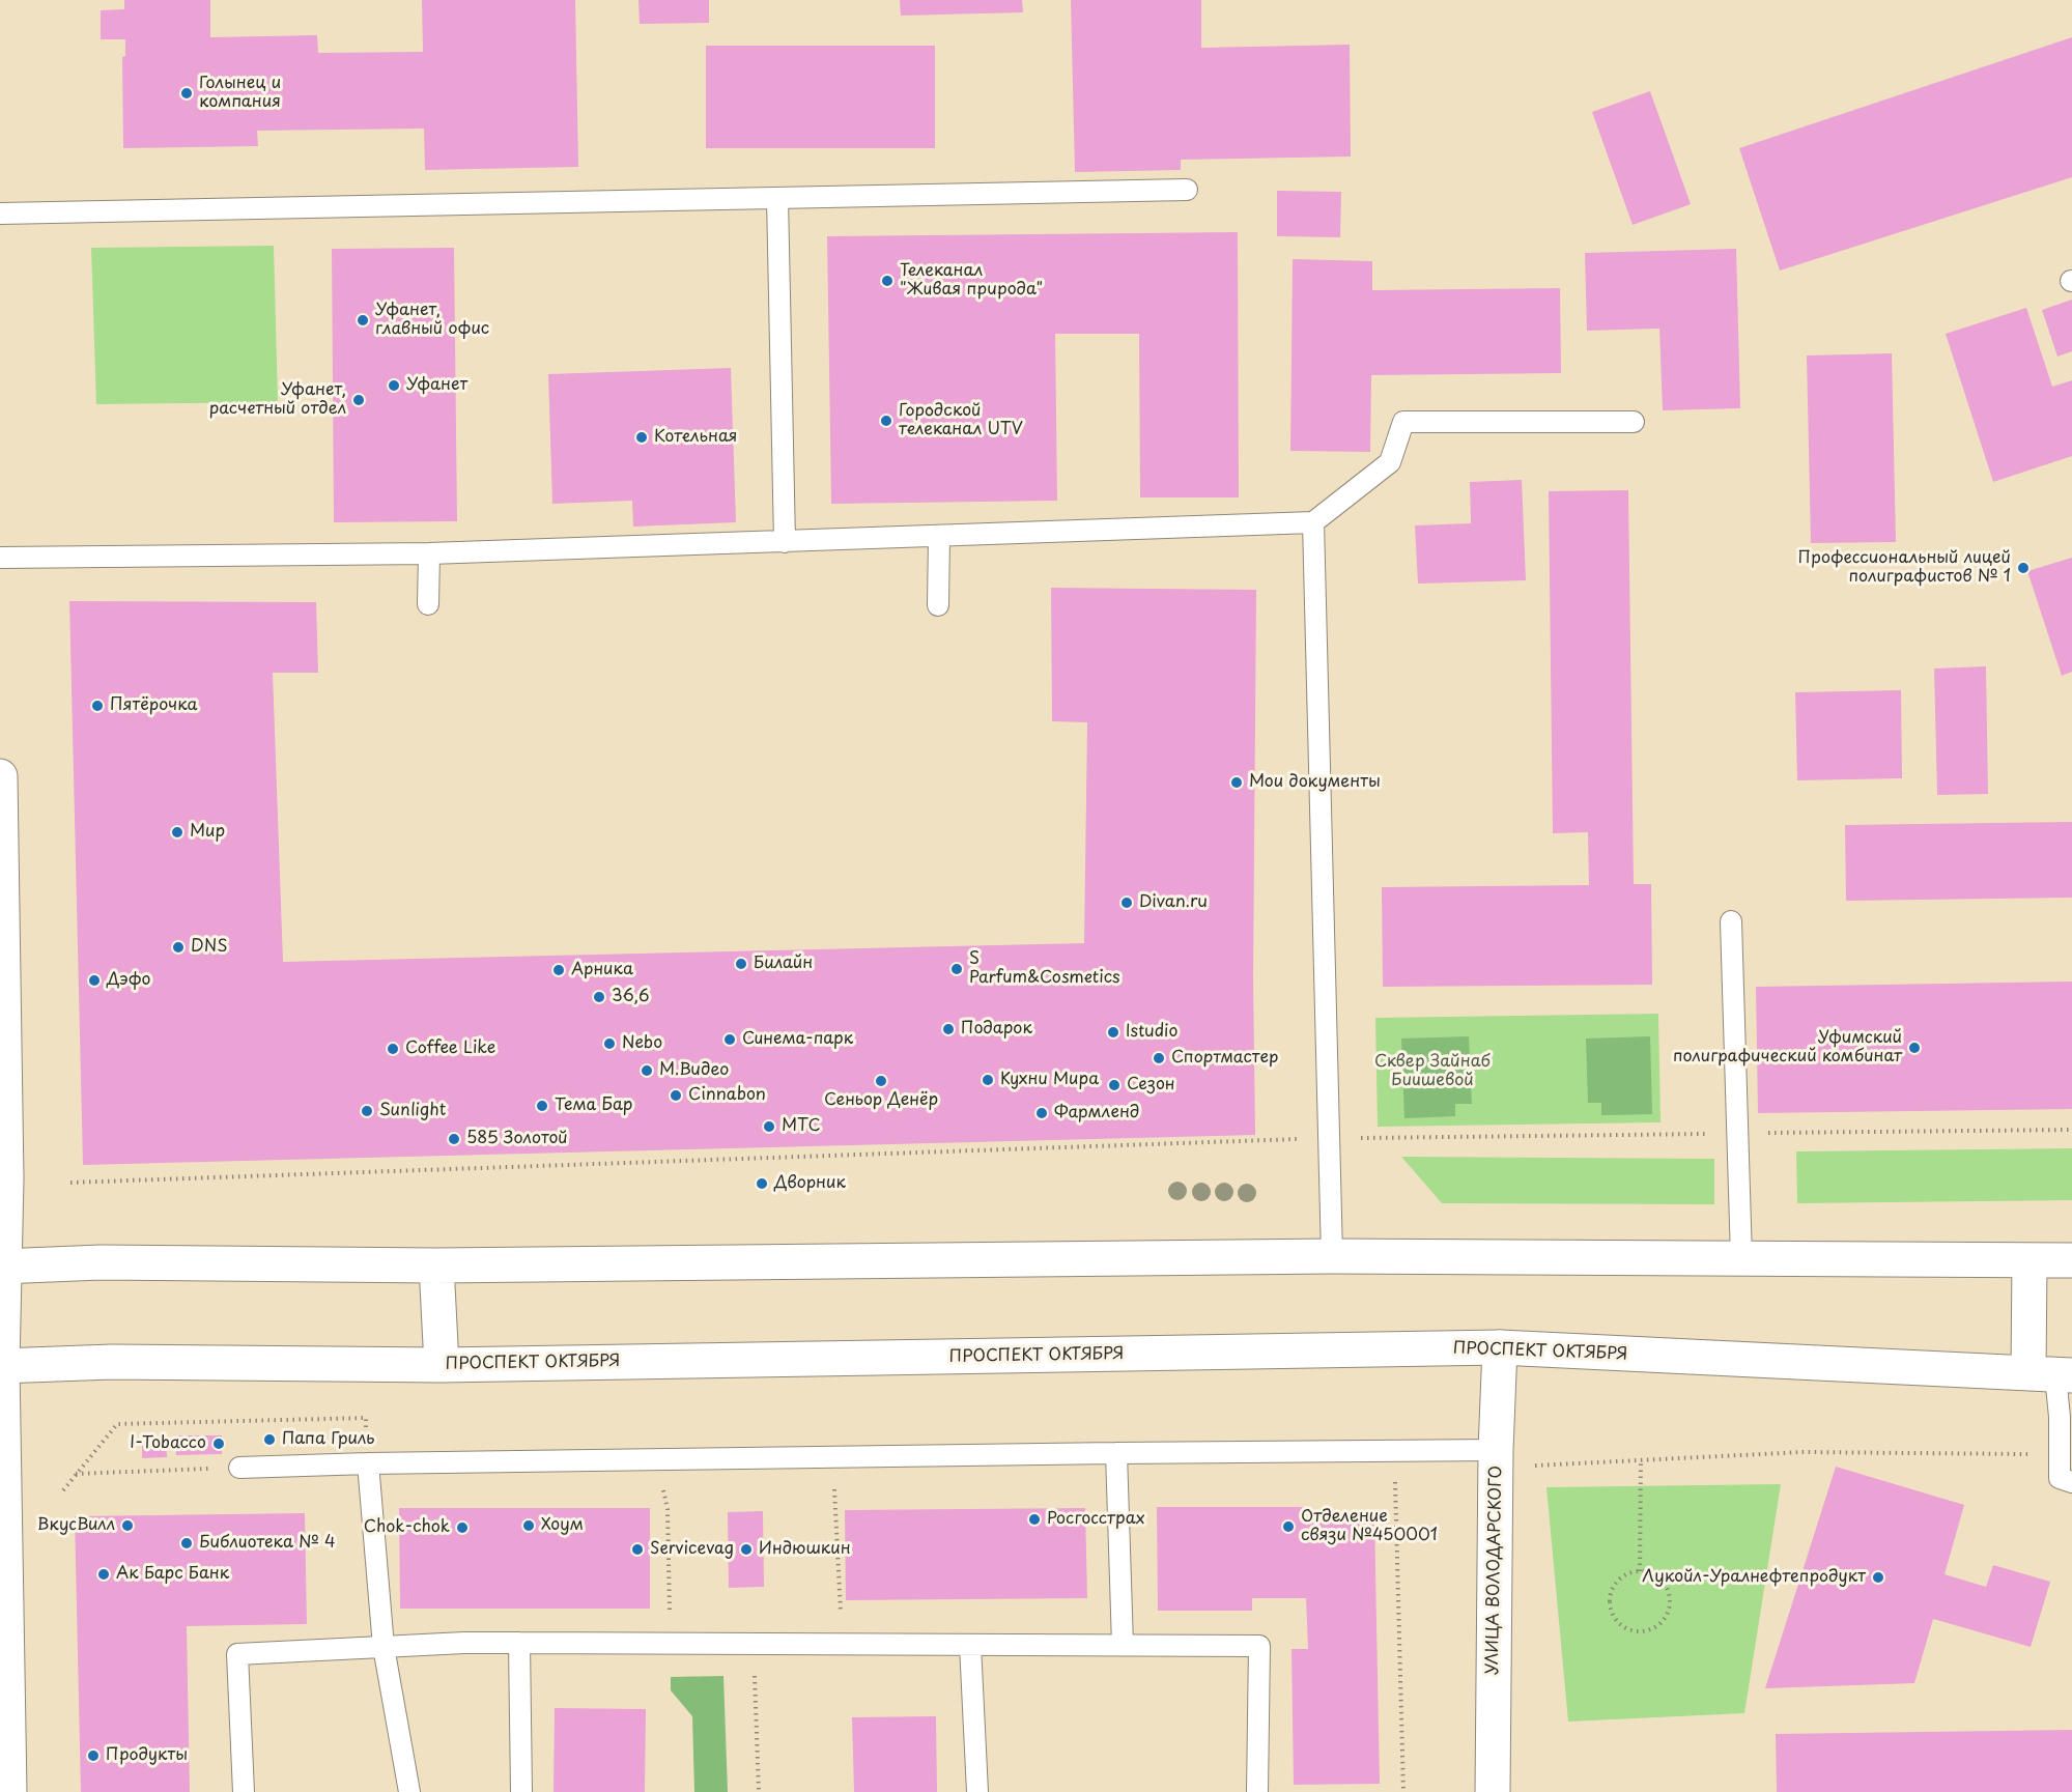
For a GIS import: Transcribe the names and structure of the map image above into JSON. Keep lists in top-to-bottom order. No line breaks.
{"streets":{"main road":["ПРОСПЕКТ ОКТЯБРЯ","УЛИЦА ВОЛОДАРСКОГО"]},"crossings":[["ПРОСПЕКТ ОКТЯБРЯ","УЛИЦА ВОЛОДАРСКОГО"]],"parks":["Сквер Зайнаб Биишевой"],"places":["Голынец и компания","Телеканал \"Живая природа\"","Уфанет, главный офис","Уфанет","Уфанет, расчетный отдел","Городской телеканал UTV","Котельная","Профессиональный лицей полиграфистов № 1","Пятёрочка","Мои документы","Мир","Divan.ru","DNS","Билайн","S Parfum&Cosmetics","Арника","Дэфо","36,6","Подарок","Istudio","Синема-парк","Nebo","Уфимский полиграфический комбинат","Coffee Like","Спортмастер","М.Видео","Кухни Мира","Сеньор Денёр","Сезон","Cinnabon","Тема Бар","Sunlight","Фармленд","МТС","585 Золотой","Дворник","Папа Гриль","I-Tobacco","Росгосстрах","ВкусВилл","Хоум","Отделение связи №450001","Chok-chok","Библиотека № 4","Servicevag","Индюшкин","Ак Барс Банк","Лукойл-Уралнефтепродукт","Продукты"]}
